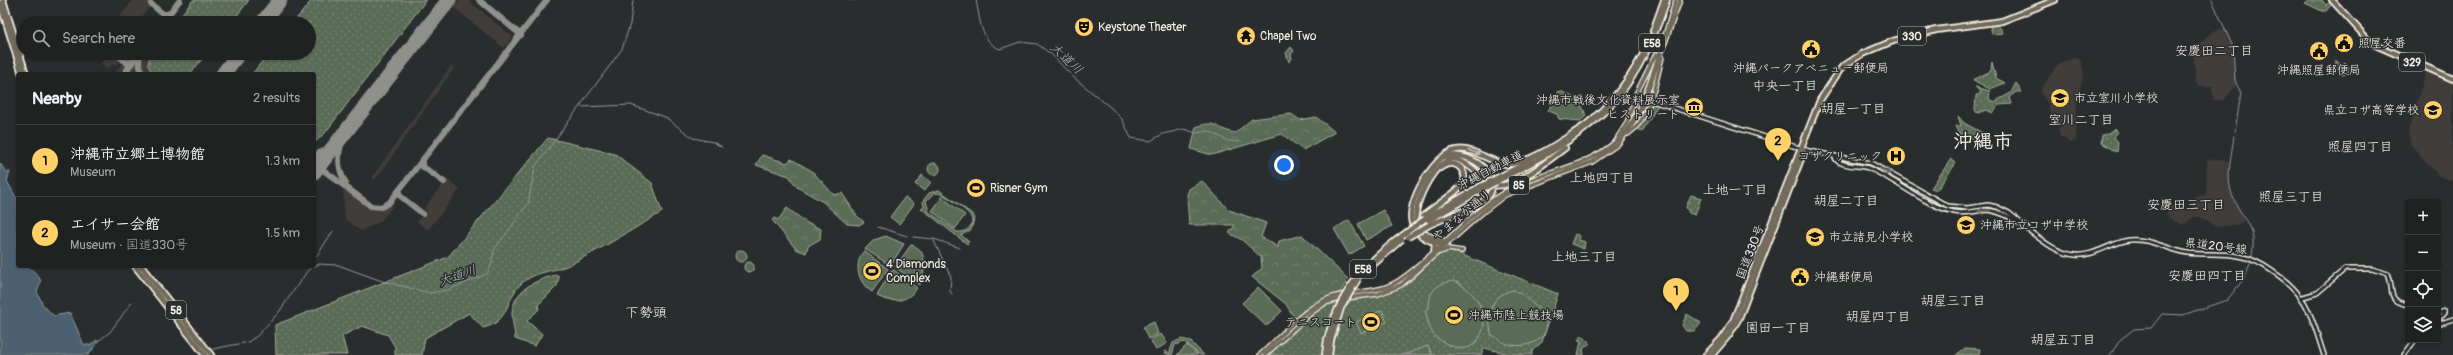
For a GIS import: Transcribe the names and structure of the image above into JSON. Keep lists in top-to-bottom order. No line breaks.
{"streets":{"highway":["330","E58","329","沖縄自動車道","国道330号","58"],"main road":["85","やまなか通り","県道20号線"]},"districts":["安慶田二丁目","中央一丁目","胡屋一丁目","室川二丁目","沖縄市","照屋四丁目","上地四丁目","上地一丁目","照屋三丁目","胡屋二丁目","安慶田三丁目","上地三丁目","安慶田四丁目","胡屋三丁目","下勢頭","胡屋四丁目","園田一丁目","胡屋五丁目"],"water":["大道川"],"places":{"theatre":["Keystone Theater"],"temple":["Chapel Two"],"public building":["照屋交番","沖縄パークアベニュー郵便局","沖縄照屋郵便局","沖縄郵便局"],"school or university":["市立室川小学校","県立コザ高等学校","沖縄市立コザ中学校","市立諸見小学校"],"museum":["沖縄市戦後文化資料展示室 ヒストリート"],"hospital":["コザクリニック"],"sports":["Risner Gym","4 Diamonds Complex","沖縄市陸上競技場","テニスコート"]},"page":{"search":"Search here","heading":["Nearby","2 results"],"list":[{"mark":"1","name":"沖縄市立郷土博物館","note":"Museum","value":"1.3 km"},{"mark":"2","name":"エイサー会館","note":"Museum · 国道330号","value":"1.5 km"}],"pins":["2","1"],"map_buttons":["+","−"]}}
